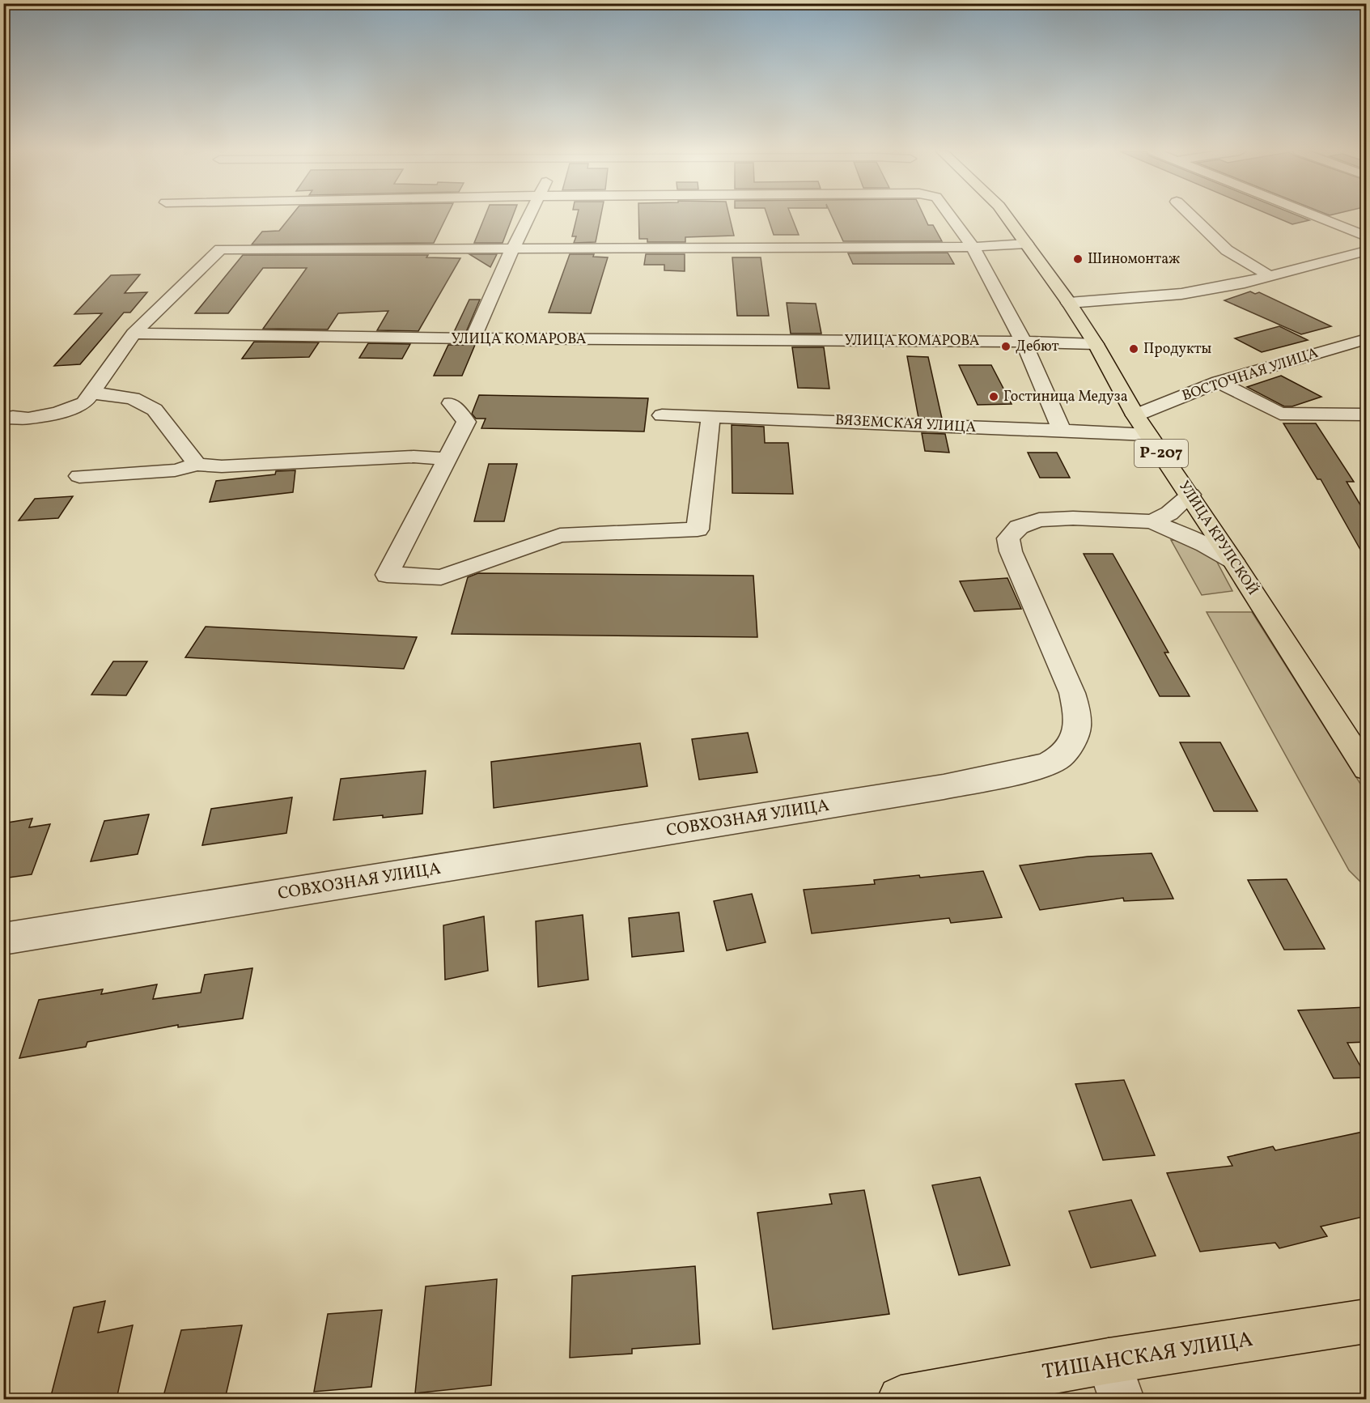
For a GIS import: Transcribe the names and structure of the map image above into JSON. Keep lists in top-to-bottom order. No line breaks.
{"streets":{"main road":["Р-207","УЛИЦА КРУПСКОЙ","ТИШАНСКАЯ УЛИЦА"],"street":["УЛИЦА КОМАРОВА","ВОСТОЧНАЯ УЛИЦА","ВЯЗЕМСКАЯ УЛИЦА","СОВХОЗНАЯ УЛИЦА"]},"crossings":[["УЛИЦА КОМАРОВА","УЛИЦА КРУПСКОЙ"],["ВОСТОЧНАЯ УЛИЦА","УЛИЦА КРУПСКОЙ"],["ВЯЗЕМСКАЯ УЛИЦА","УЛИЦА КРУПСКОЙ"],["УЛИЦА КРУПСКОЙ","СОВХОЗНАЯ УЛИЦА"]],"places":["Шиномонтаж","Дебют","Продукты","Гостиница Медуза"]}
